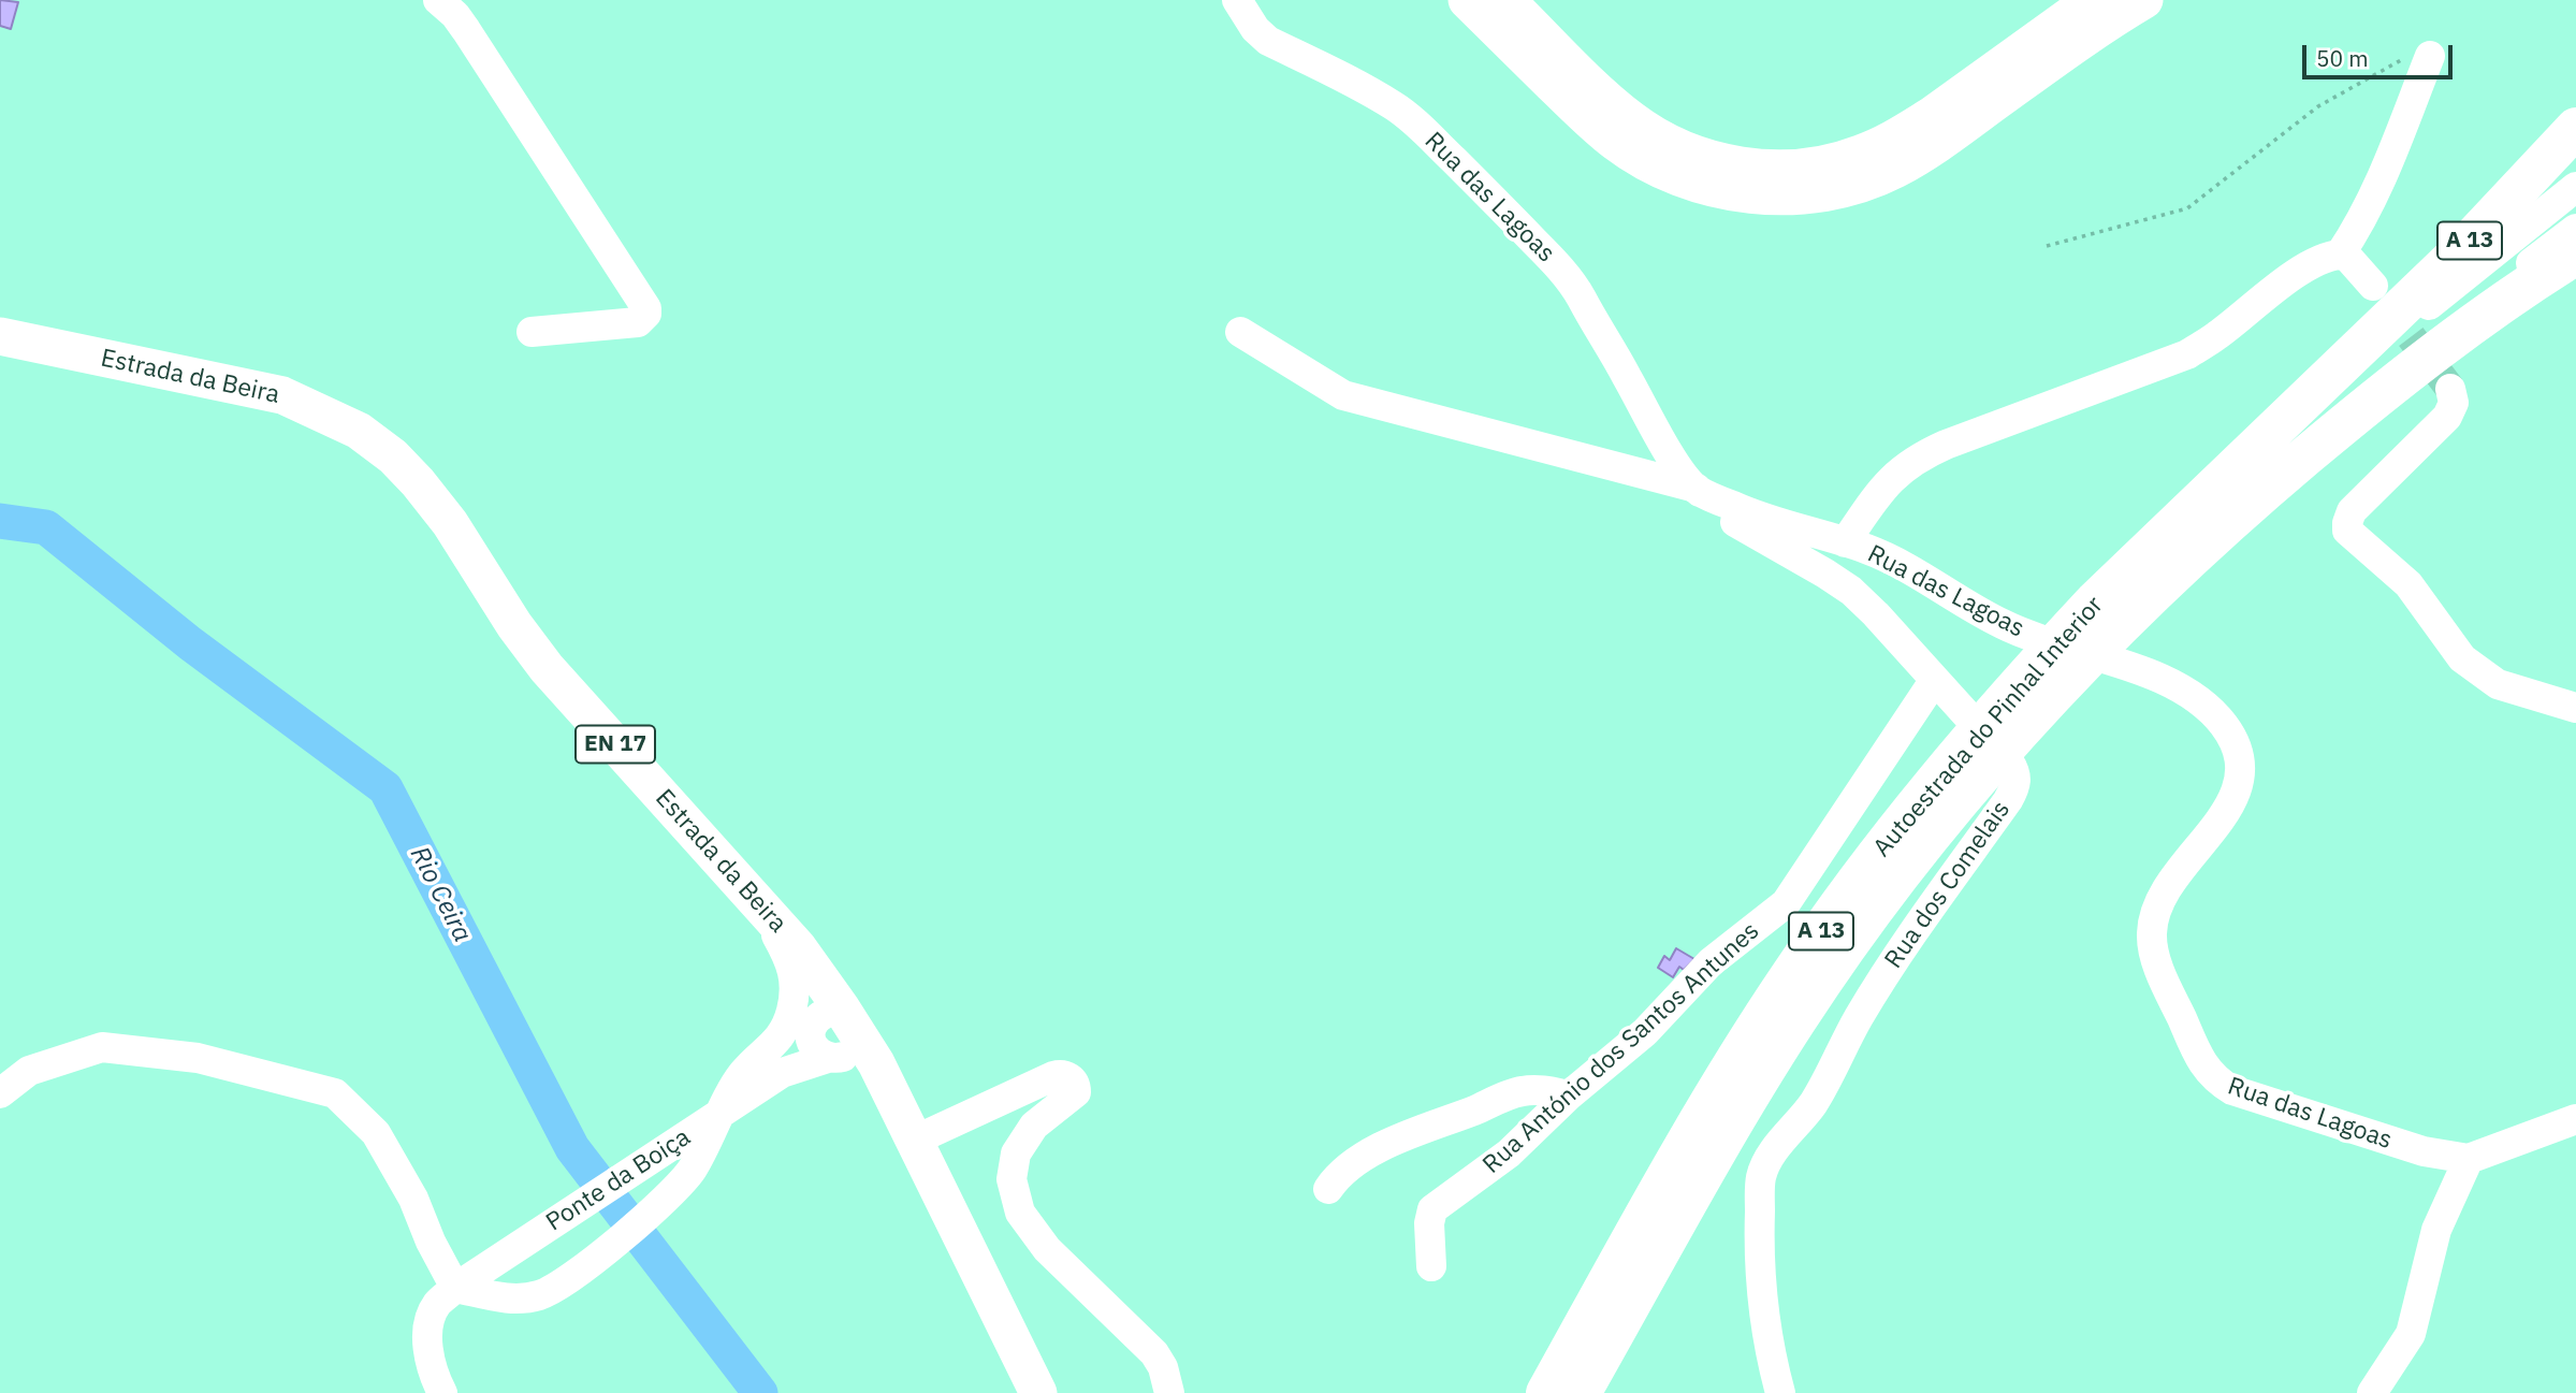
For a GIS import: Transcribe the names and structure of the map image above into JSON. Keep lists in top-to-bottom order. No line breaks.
{"streets":{"highway":["A 13","Autoestrada do Pinhal Interior"],"main road":["Estrada da Beira","EN 17"],"street":["Rua das Lagoas","Rua dos Comelais","Rua António dos Santos Antunes","Ponte da Boiça"]},"crossings":[["Rua das Lagoas","Rua dos Comelais"],["A 13","Autoestrada do Pinhal Interior"],["Estrada da Beira","Ponte da Boiça"],["Rua dos Comelais","Rua António dos Santos Antunes"]],"water":["Rio Ceira"],"scale_bar":"50 m"}
